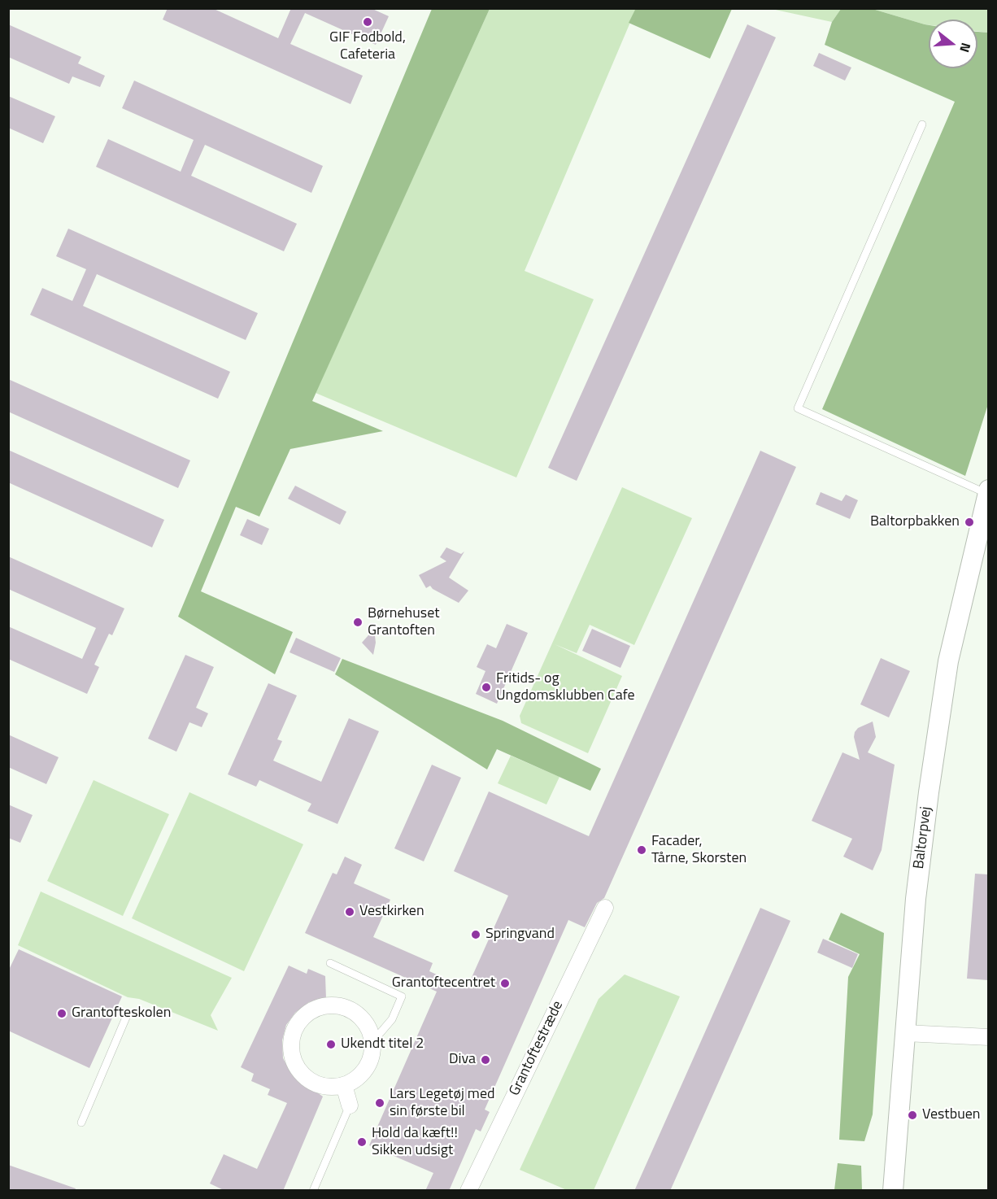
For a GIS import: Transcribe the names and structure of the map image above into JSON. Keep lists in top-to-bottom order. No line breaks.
{"streets":{"street":["Baltorpvej","Grantoftestræde"]},"places":["GIF Fodbold, Cafeteria","Baltorpbakken","Børnehuset Grantoften","Fritids- og Ungdomsklubben Cafe","Facader, Tårne, Skorsten","Vestkirken","Springvand","Grantoftecentret","Grantofteskolen","Ukendt titel 2","Diva","Lars Legetøj med sin første bil","Vestbuen","Hold da kæft!! Sikken udsigt"],"north":"right"}
